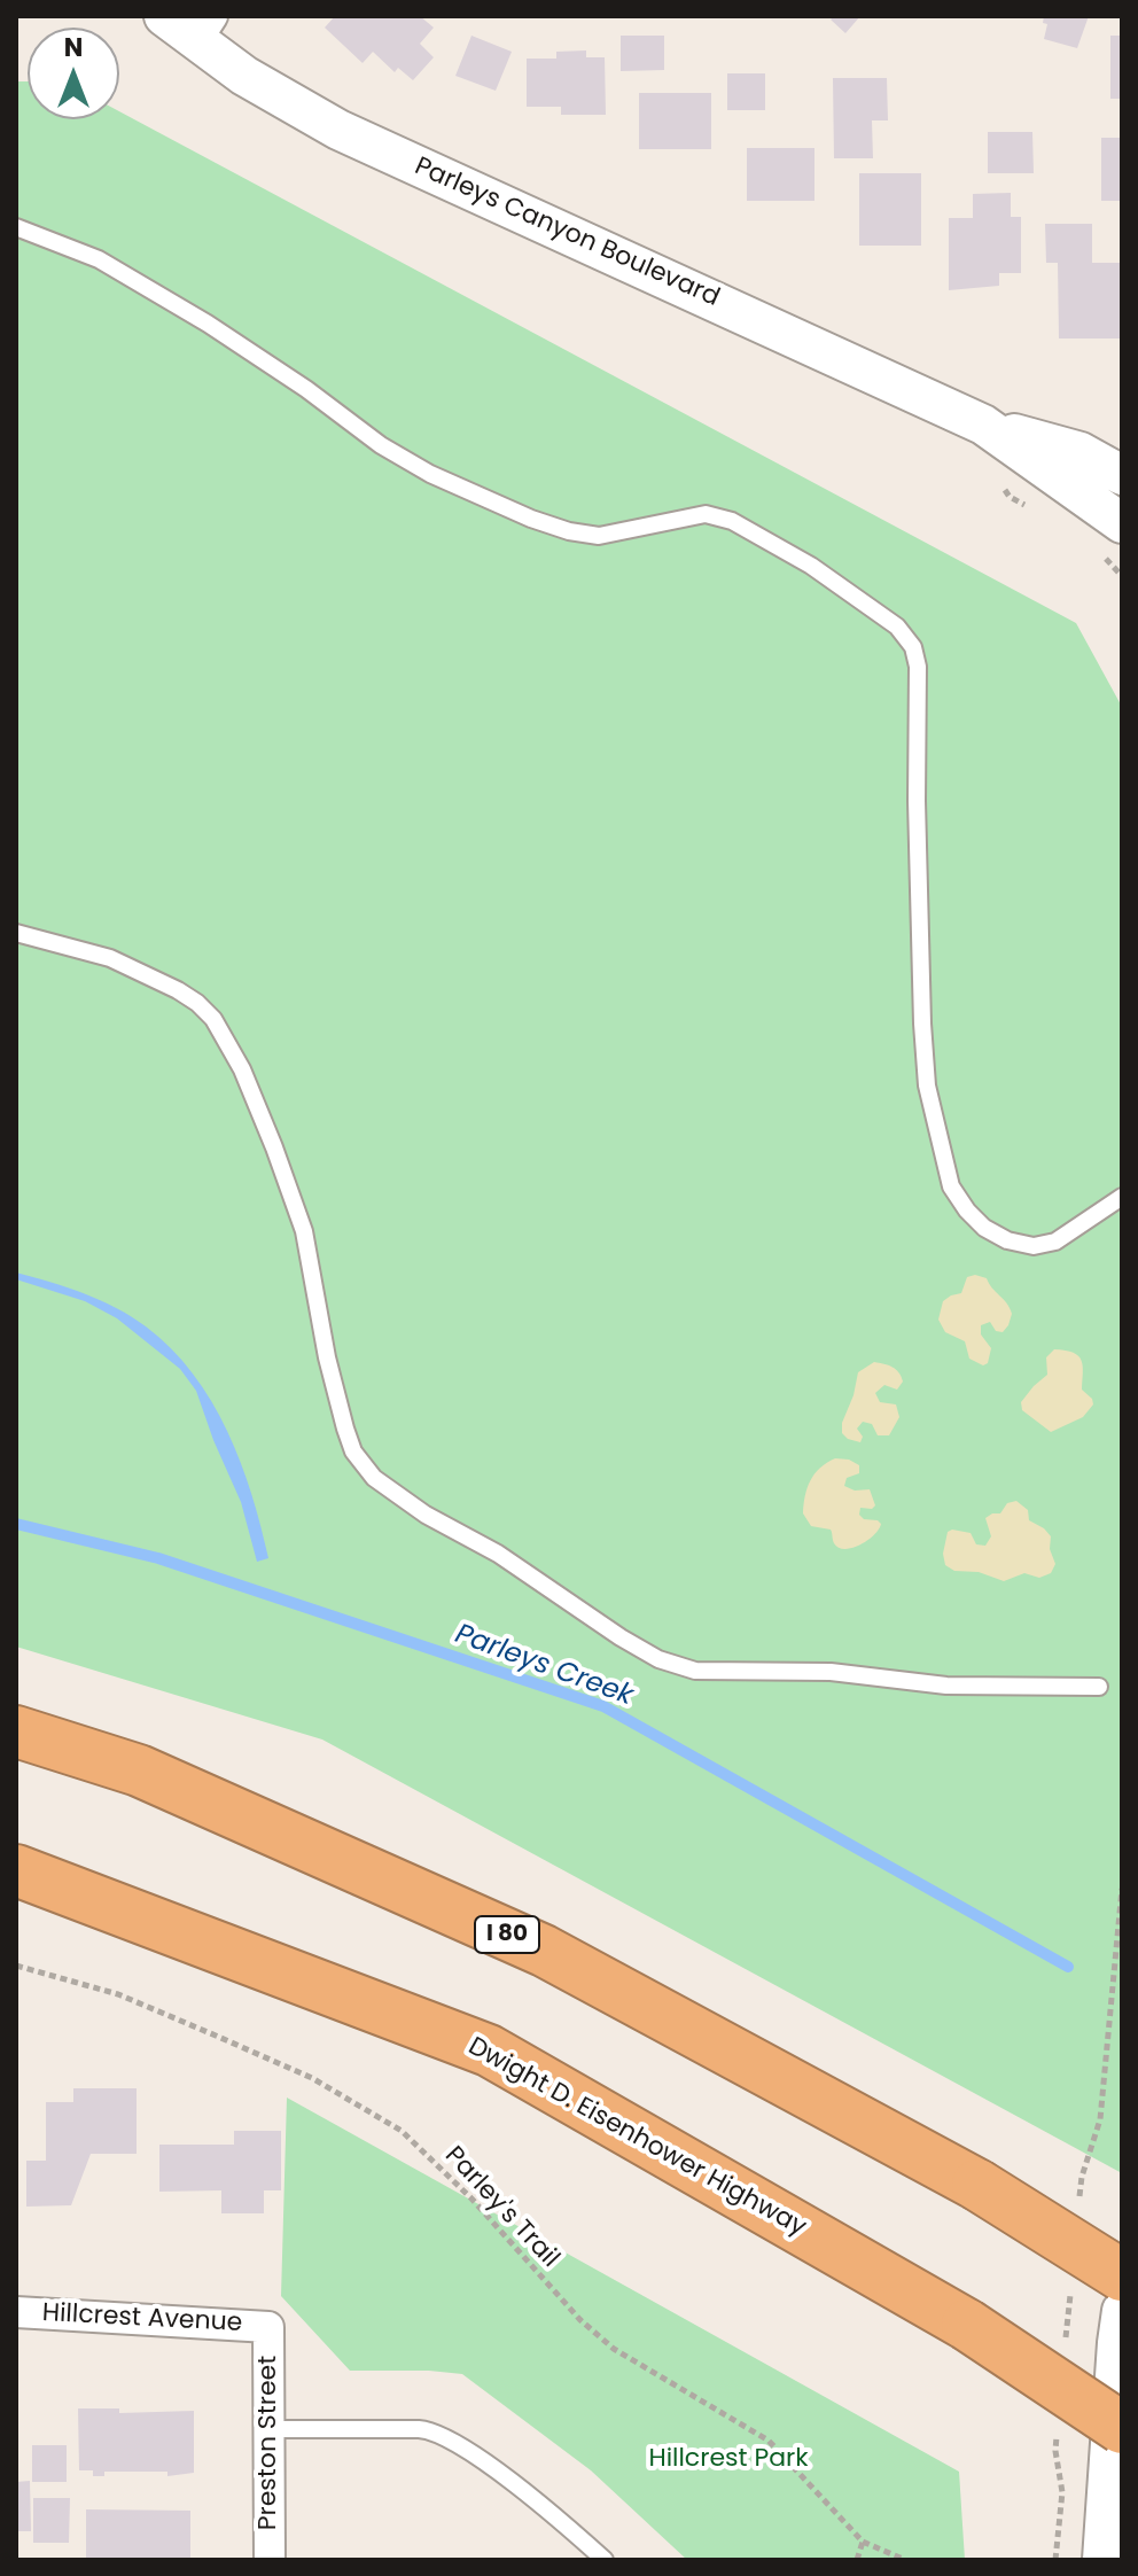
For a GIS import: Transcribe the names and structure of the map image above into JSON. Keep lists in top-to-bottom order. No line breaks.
{"streets":{"highway":["I 80","Dwight D. Eisenhower Highway"],"street":["Parleys Canyon Boulevard","Hillcrest Avenue","Preston Street"],"path":["Parley's Trail"]},"crossings":[["Hillcrest Avenue","Preston Street"]],"water":["Parleys Creek"],"parks":["Hillcrest Park"],"north":"top"}
